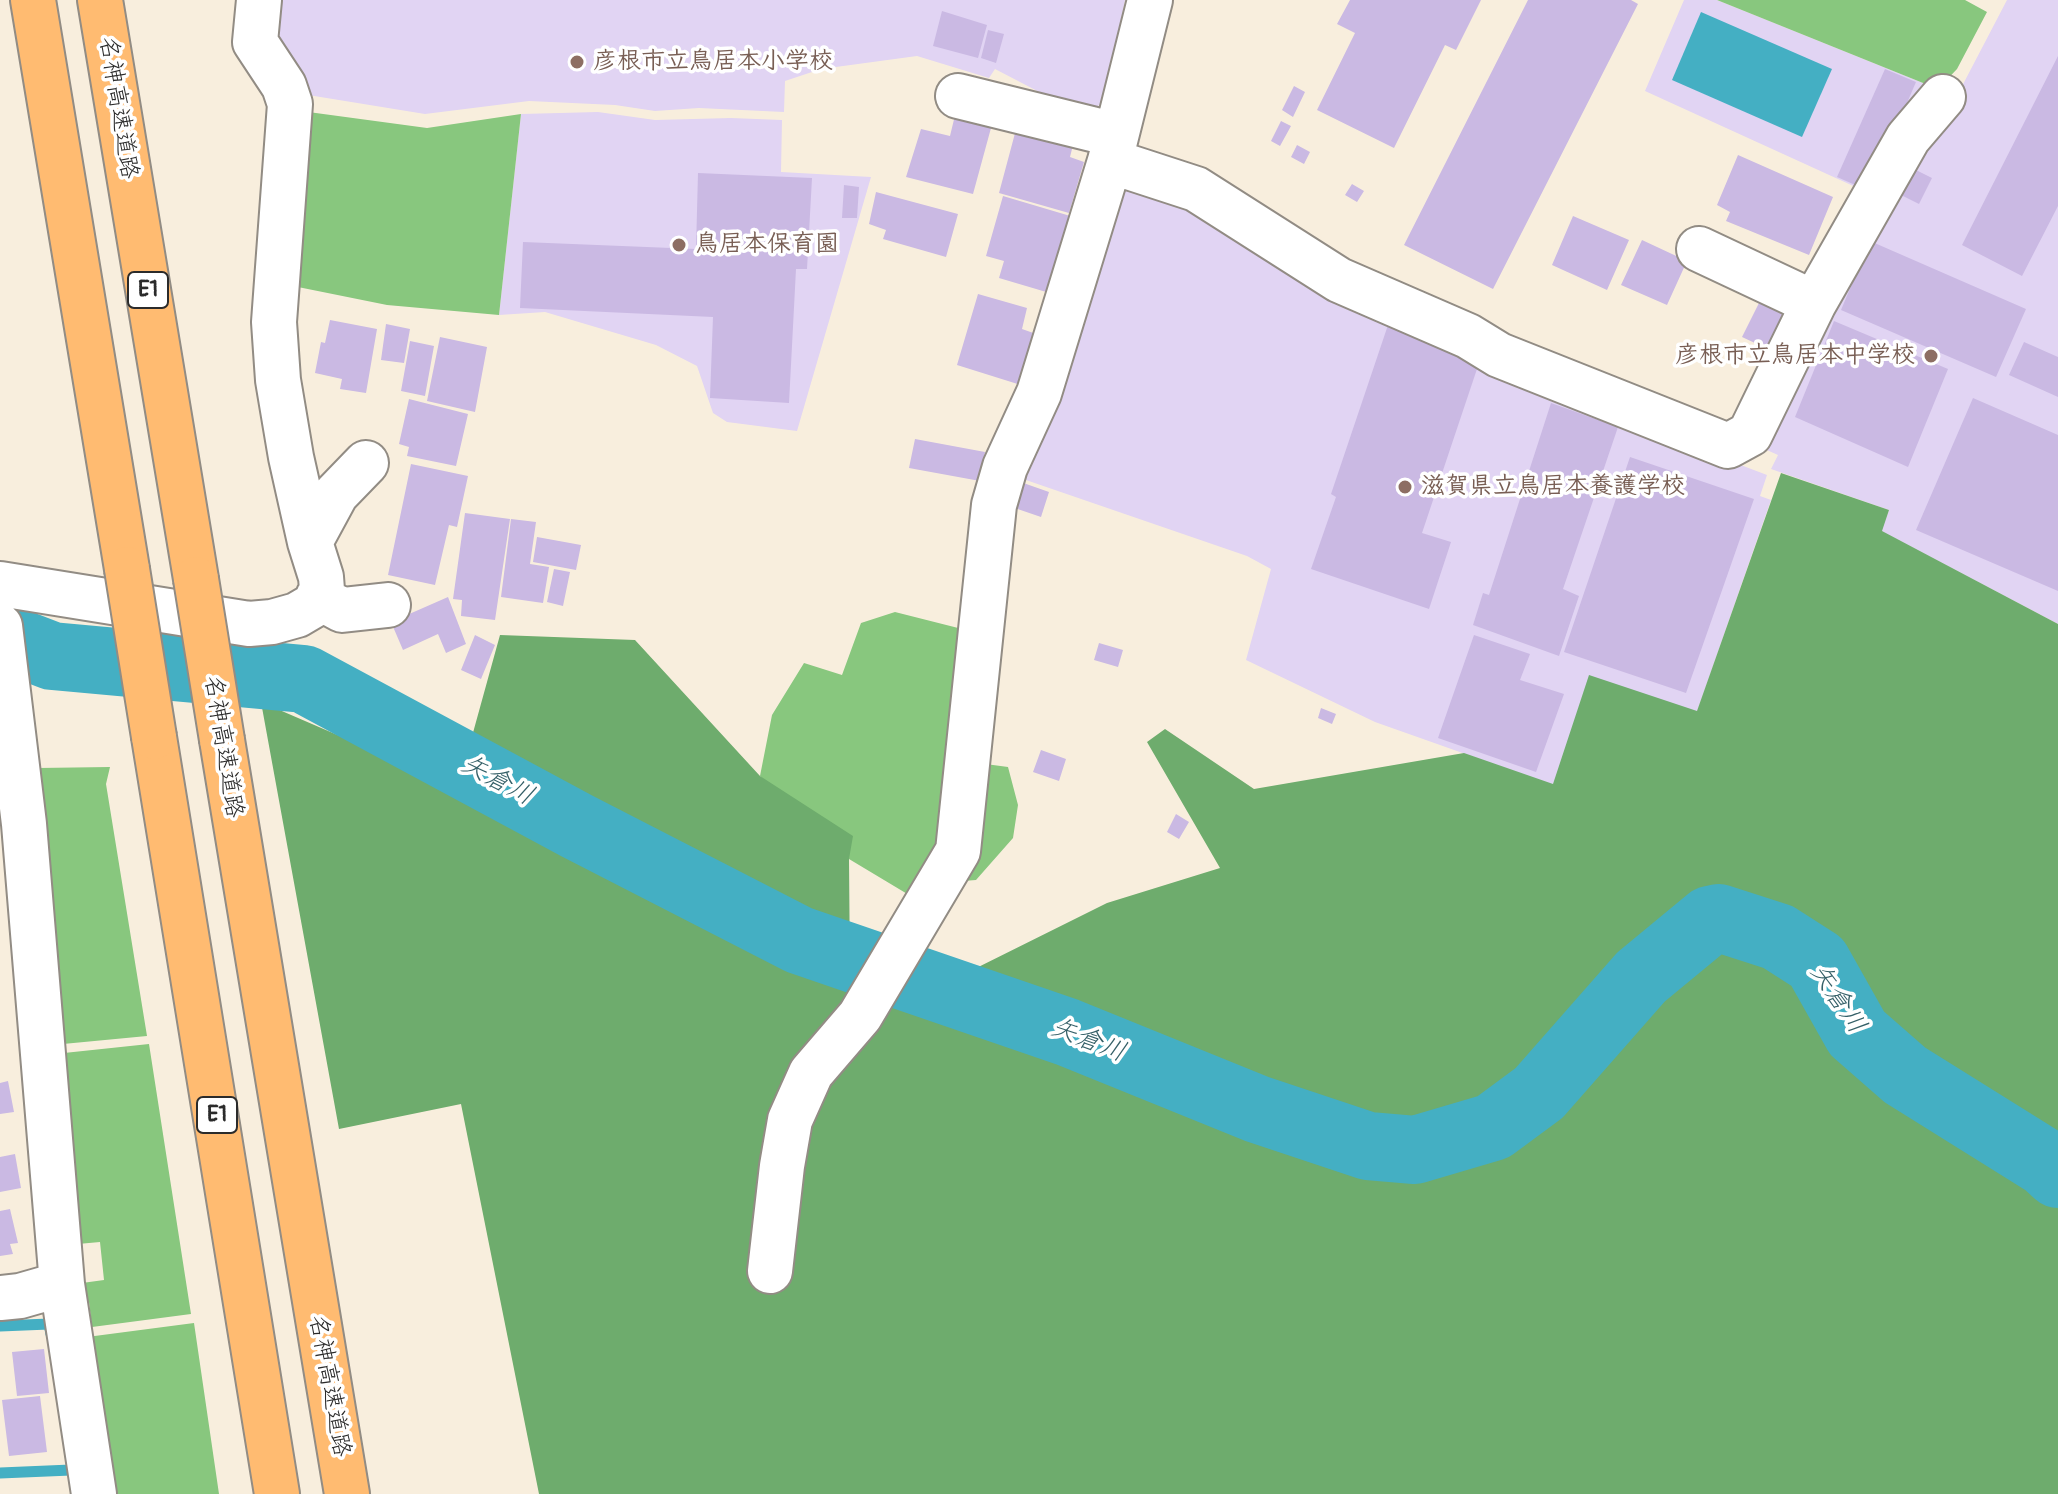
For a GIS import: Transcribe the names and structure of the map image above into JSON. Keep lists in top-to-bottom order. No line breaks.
{"streets":{"highway":["名神高速道路","E1"]},"water":["矢倉川"],"places":["彦根市立鳥居本小学校","鳥居本保育園","彦根市立鳥居本中学校","滋賀県立鳥居本養護学校"]}
